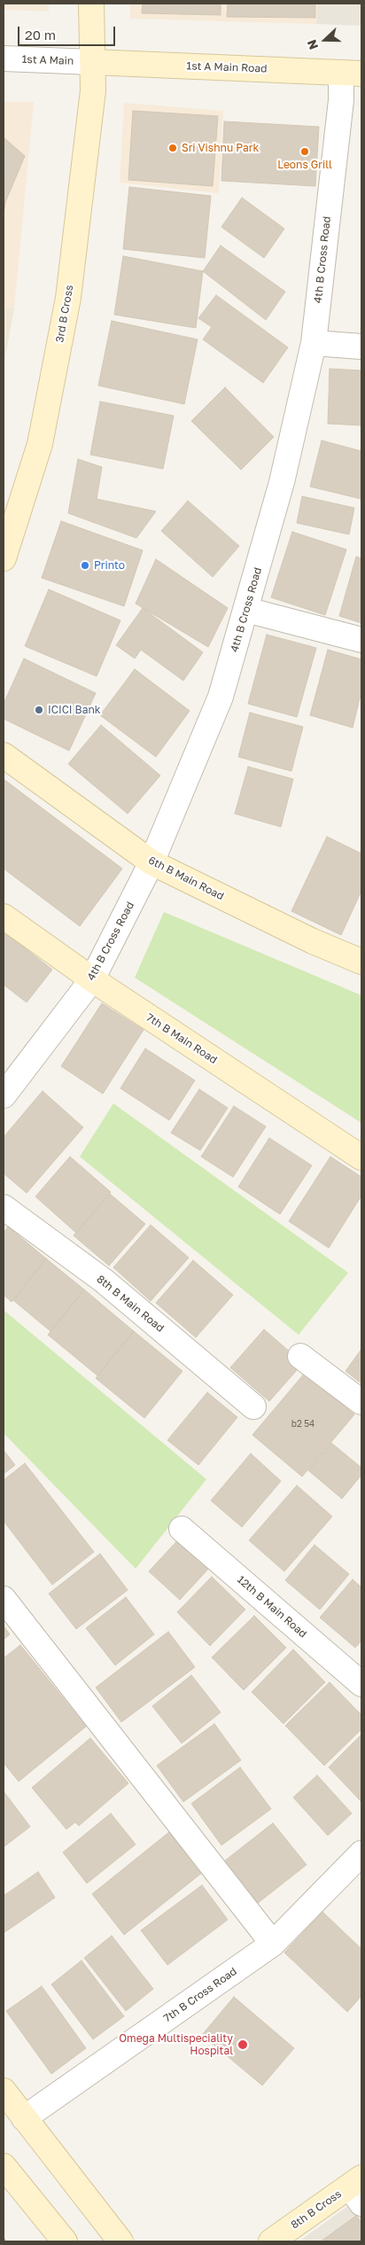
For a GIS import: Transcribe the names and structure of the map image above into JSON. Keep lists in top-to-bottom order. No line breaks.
{"streets":{"street":["1st A Main","1st A Main Road","4th B Cross Road","3rd B Cross","6th B Main Road","7th B Main Road","8th B Main Road","12th B Main Road","7th B Cross Road","8th B Cross"]},"crossings":[["1st A Main","1st A Main Road"],["1st A Main","3rd B Cross"],["1st A Main Road","4th B Cross Road"],["1st A Main Road","3rd B Cross"],["4th B Cross Road","6th B Main Road"],["4th B Cross Road","7th B Main Road"]],"places":["Sri Vishnu Park","Leons Grill","Printo","ICICI Bank","Omega Multispeciality Hospital"],"house_numbers":["b2 54"],"scale_bar":"20 m","north":"left"}
